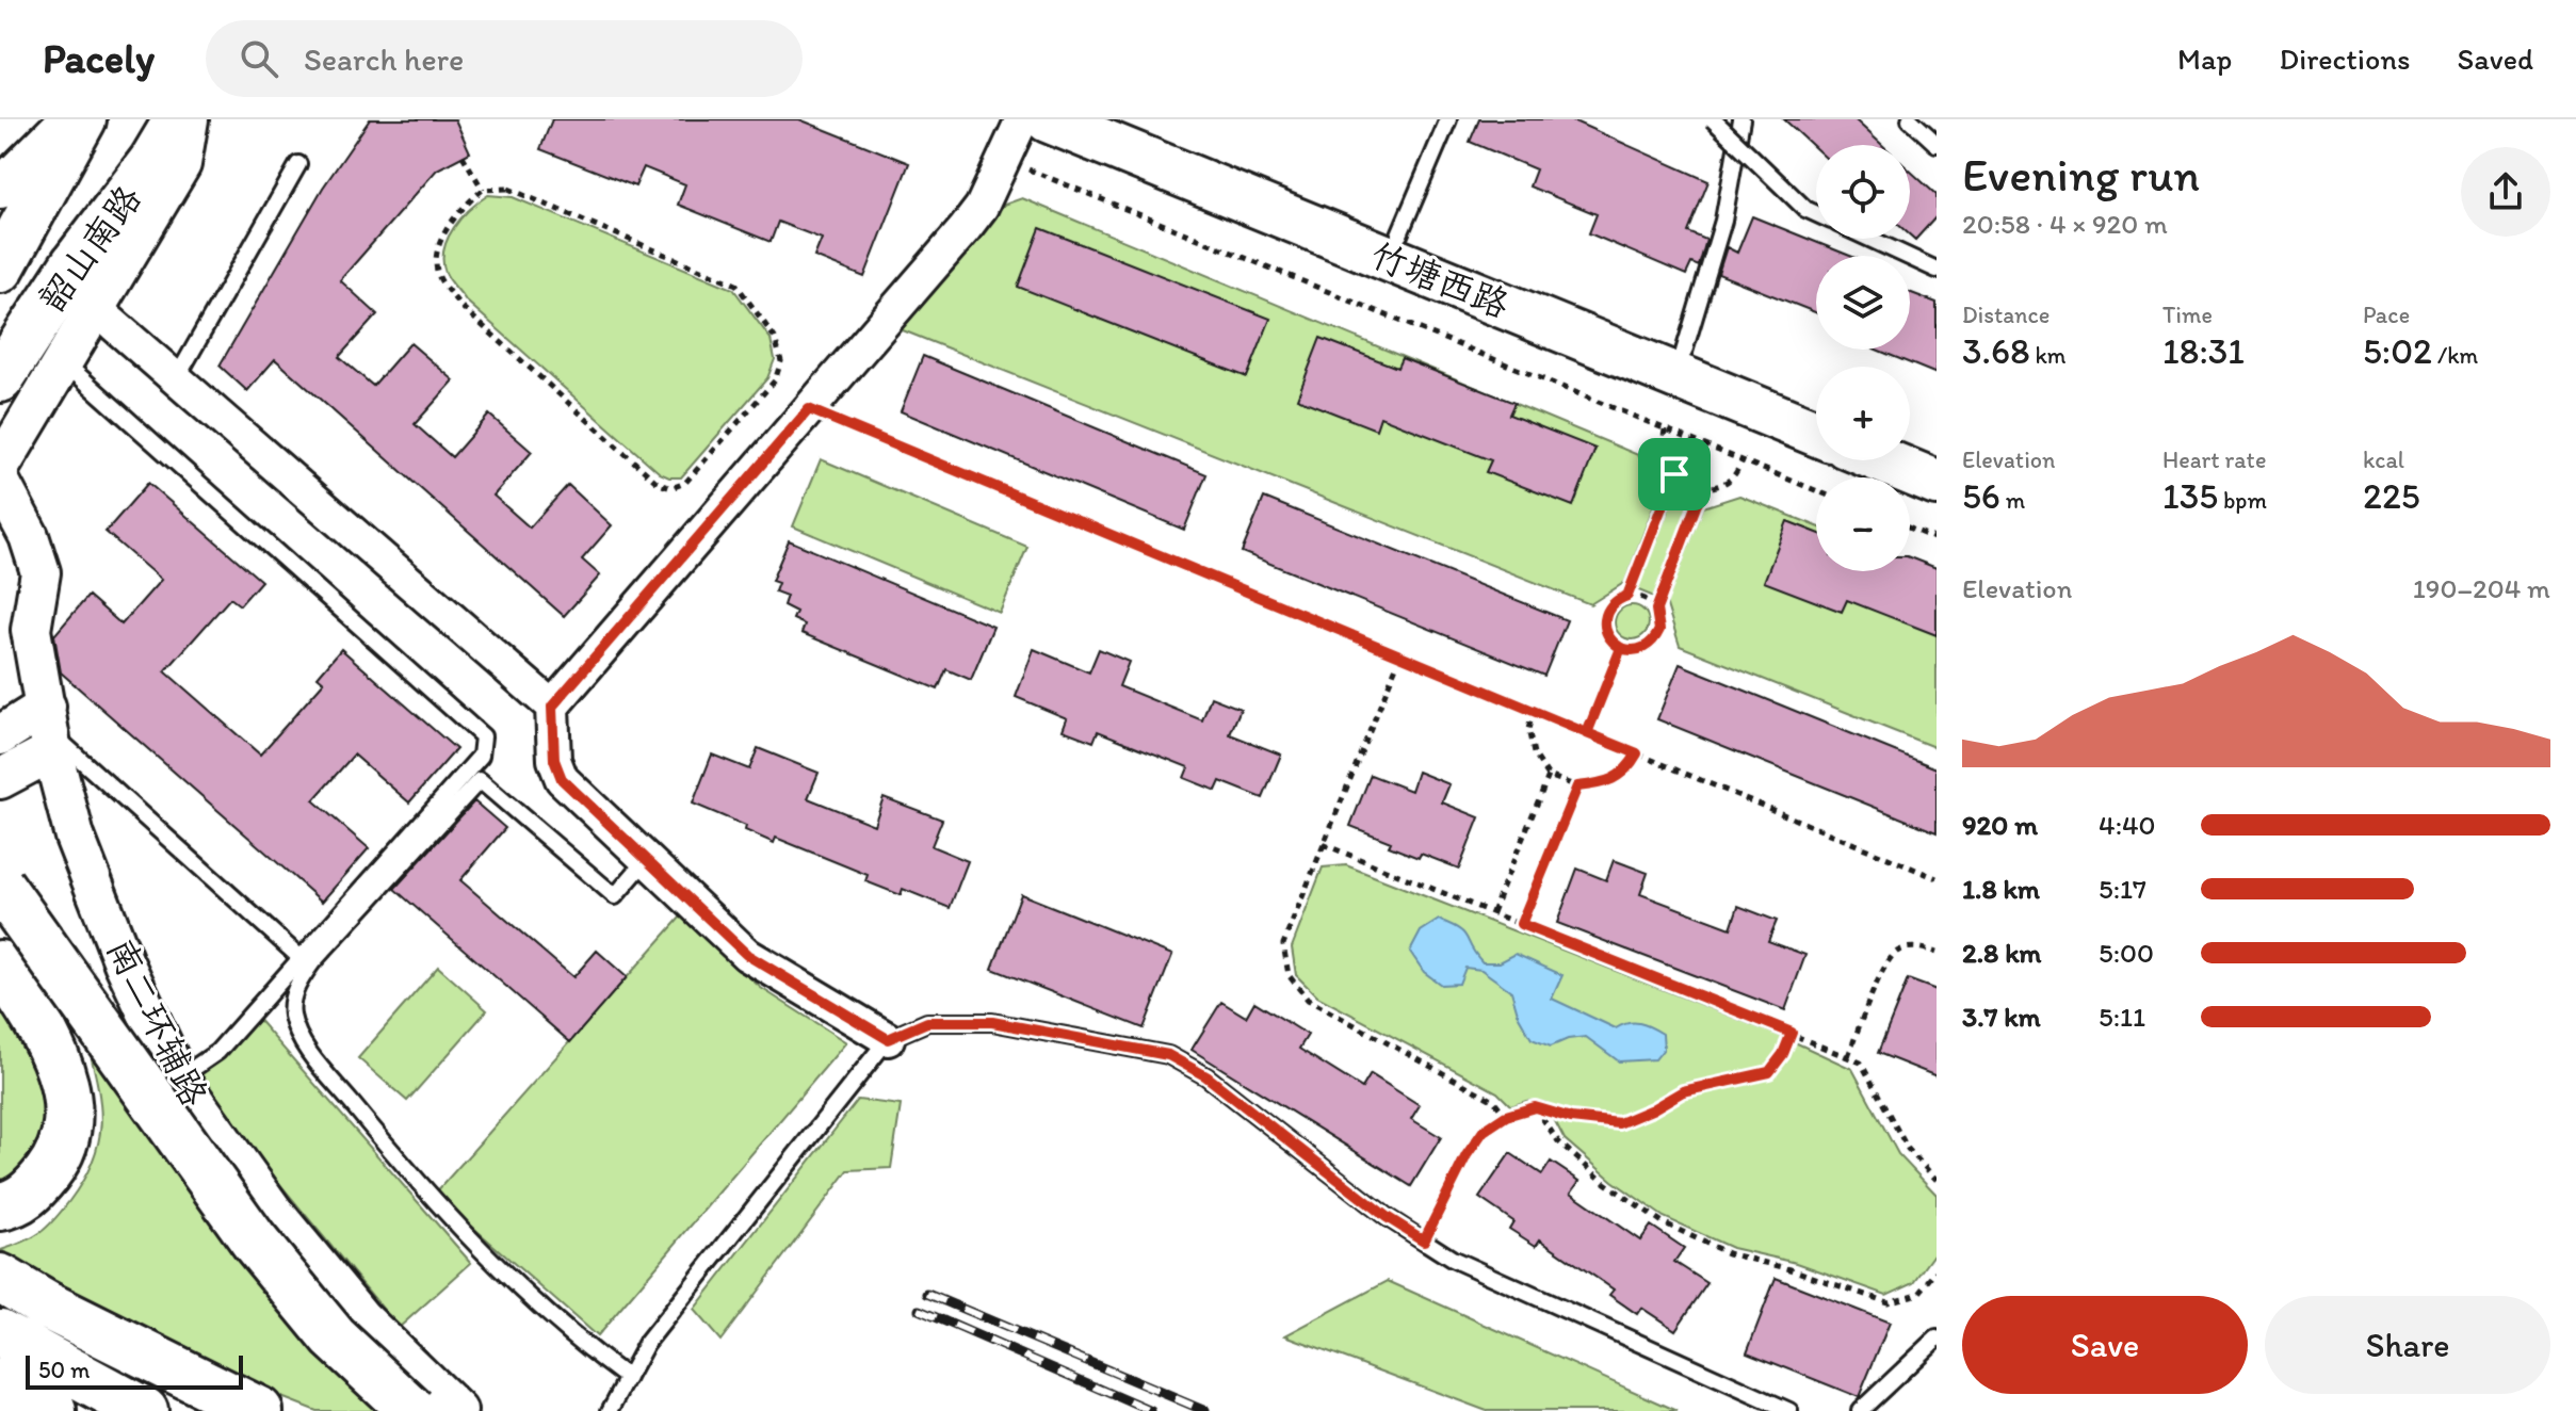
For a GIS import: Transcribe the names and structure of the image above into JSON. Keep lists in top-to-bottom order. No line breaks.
{"streets":{"main road":["韶山南路","竹塘西路"],"street":["南二环辅路"]},"scale_bar":"50 m","page":{"header":"Pacely","search":"Search here","nav":["Map","Directions","Saved"],"heading":["Evening run","20:58 · 4 × 920 m"],"map_buttons":["+","−"],"stats":[["Distance","3.68 km"],["Time","18:31"],["Pace","5:02 /km"],["Elevation","56 m"],["Heart rate","135 bpm"],["kcal","225"]],"chart":["Elevation","190–204 m"],"list":[{"name":"920 m","note":"4:40"},{"name":"1.8 km","note":"5:17"},{"name":"2.8 km","note":"5:00"},{"name":"3.7 km","note":"5:11"}],"buttons":["Save","Share"],"scale":"50 m"}}
